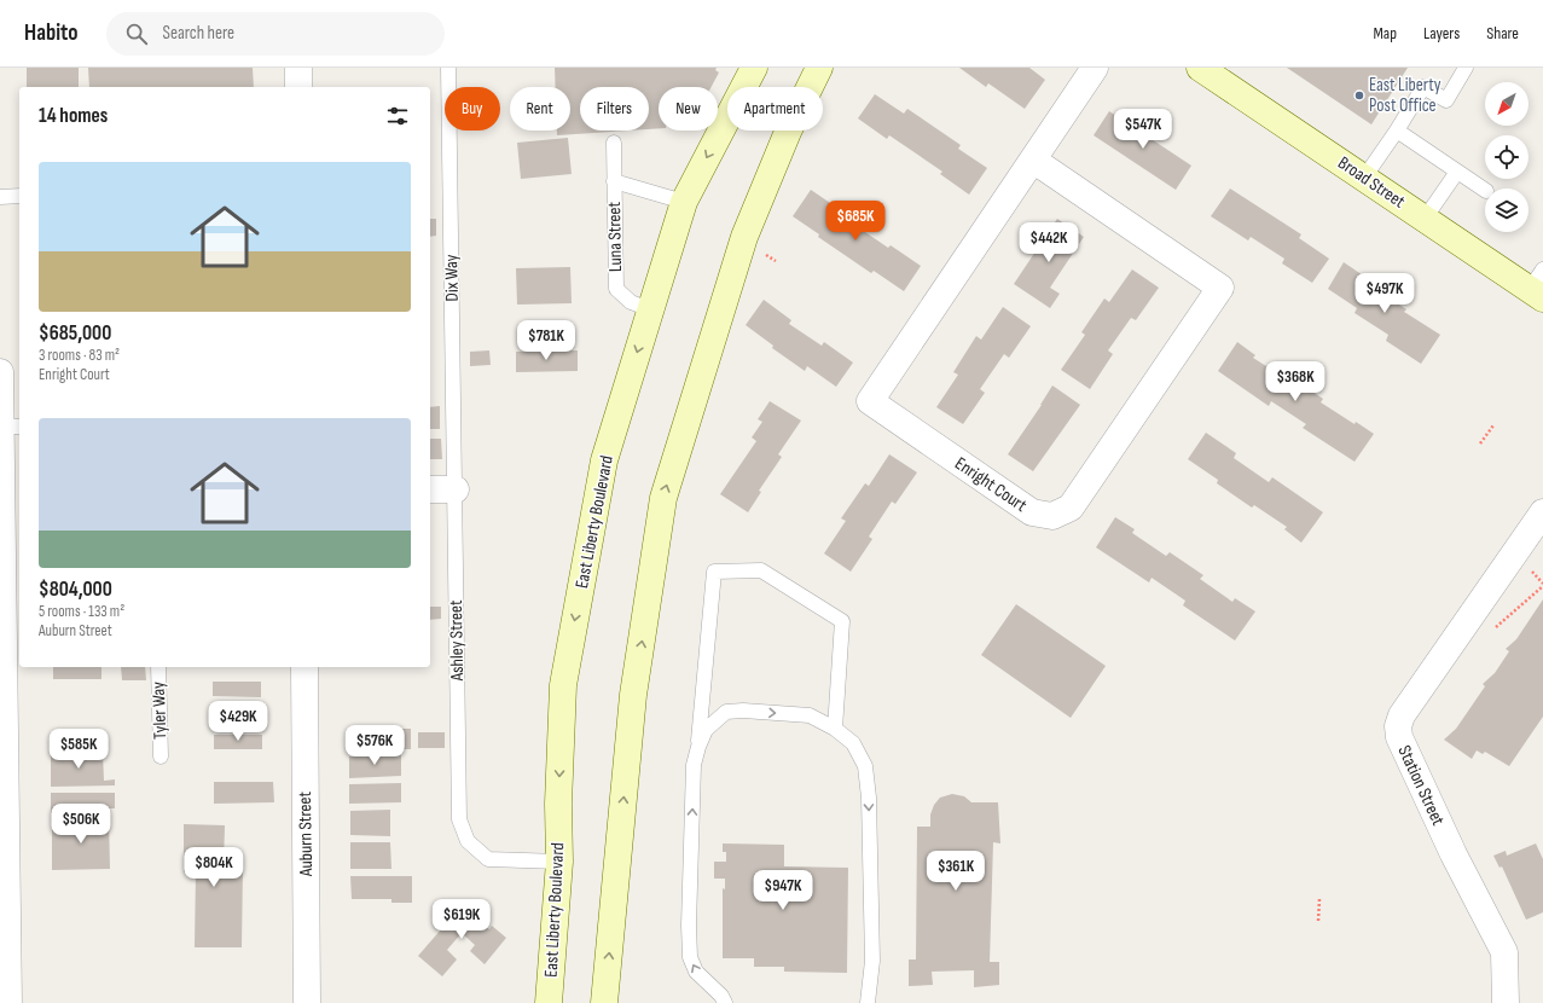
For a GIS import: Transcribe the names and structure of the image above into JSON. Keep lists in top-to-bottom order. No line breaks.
{"streets":{"main road":["Broad Street","East Liberty Boulevard"],"street":["Enright Court","Station Street","Auburn Street"],"lane":["Luna Street","Dix Way","Ashley Street","Tyler Way"]},"crossings":[["Luna Street","East Liberty Boulevard"],["Dix Way","Ashley Street"],["East Liberty Boulevard","Ashley Street"]],"places":["East Liberty Post Office"],"north":"bottom left","page":{"header":"Habito","search":"Search here","nav":["Map","Layers","Share"],"chip":["Buy","Rent","Filters","New","Apartment"],"heading":"14 homes","price":["$547K","$685K","$442K","$497K","$781K","$368K","$429K","$576K","$585K","$506K","$804K","$361K","$947K","$619K"],"list":[{"name":"$685,000","note":"3 rooms · 83 m² · Enright Court"},{"name":"$804,000","note":"5 rooms · 133 m² · Auburn Street"}]}}
